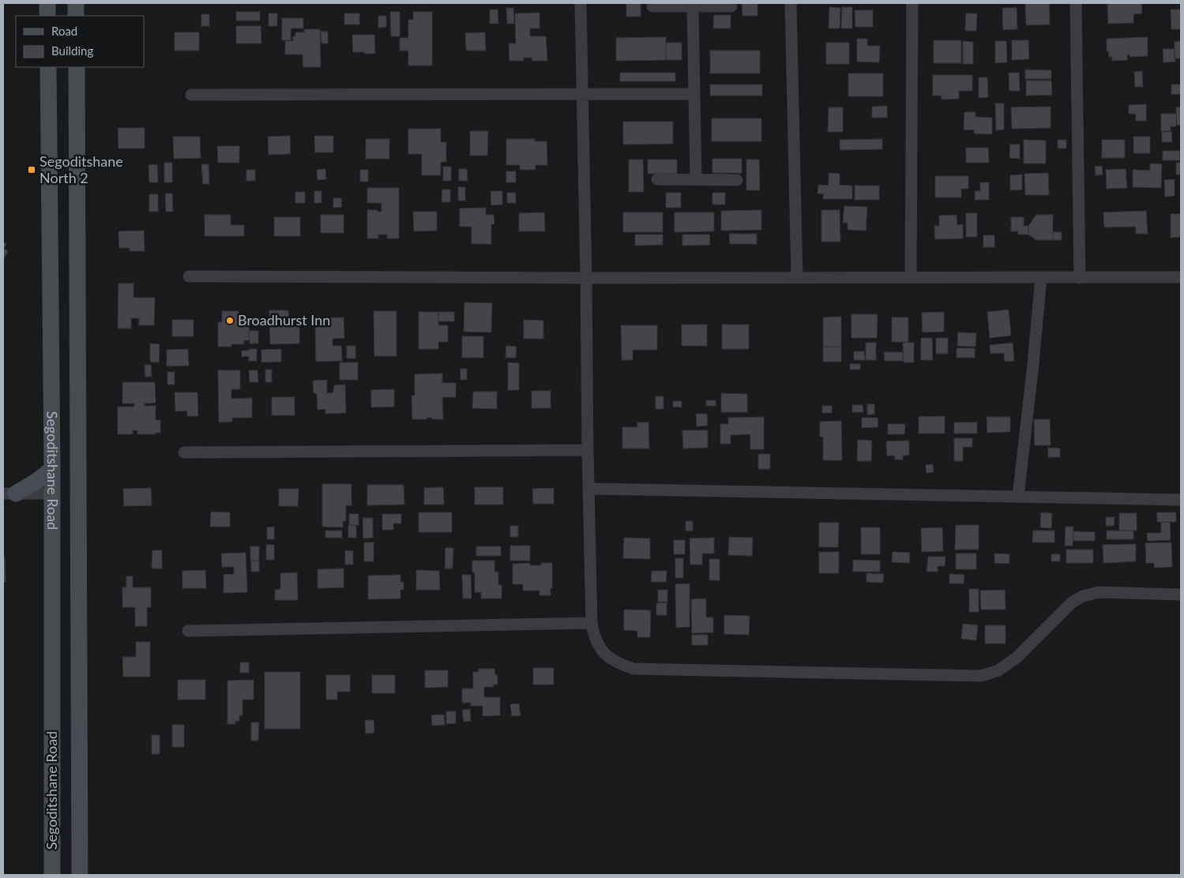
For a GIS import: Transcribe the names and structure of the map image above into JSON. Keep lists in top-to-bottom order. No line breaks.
{"streets":{"main road":["Segoditshane Road"]},"places":{"transit":["Segoditshane North 2"],"other":["Broadhurst Inn"]},"legend":["Road","Building"]}
